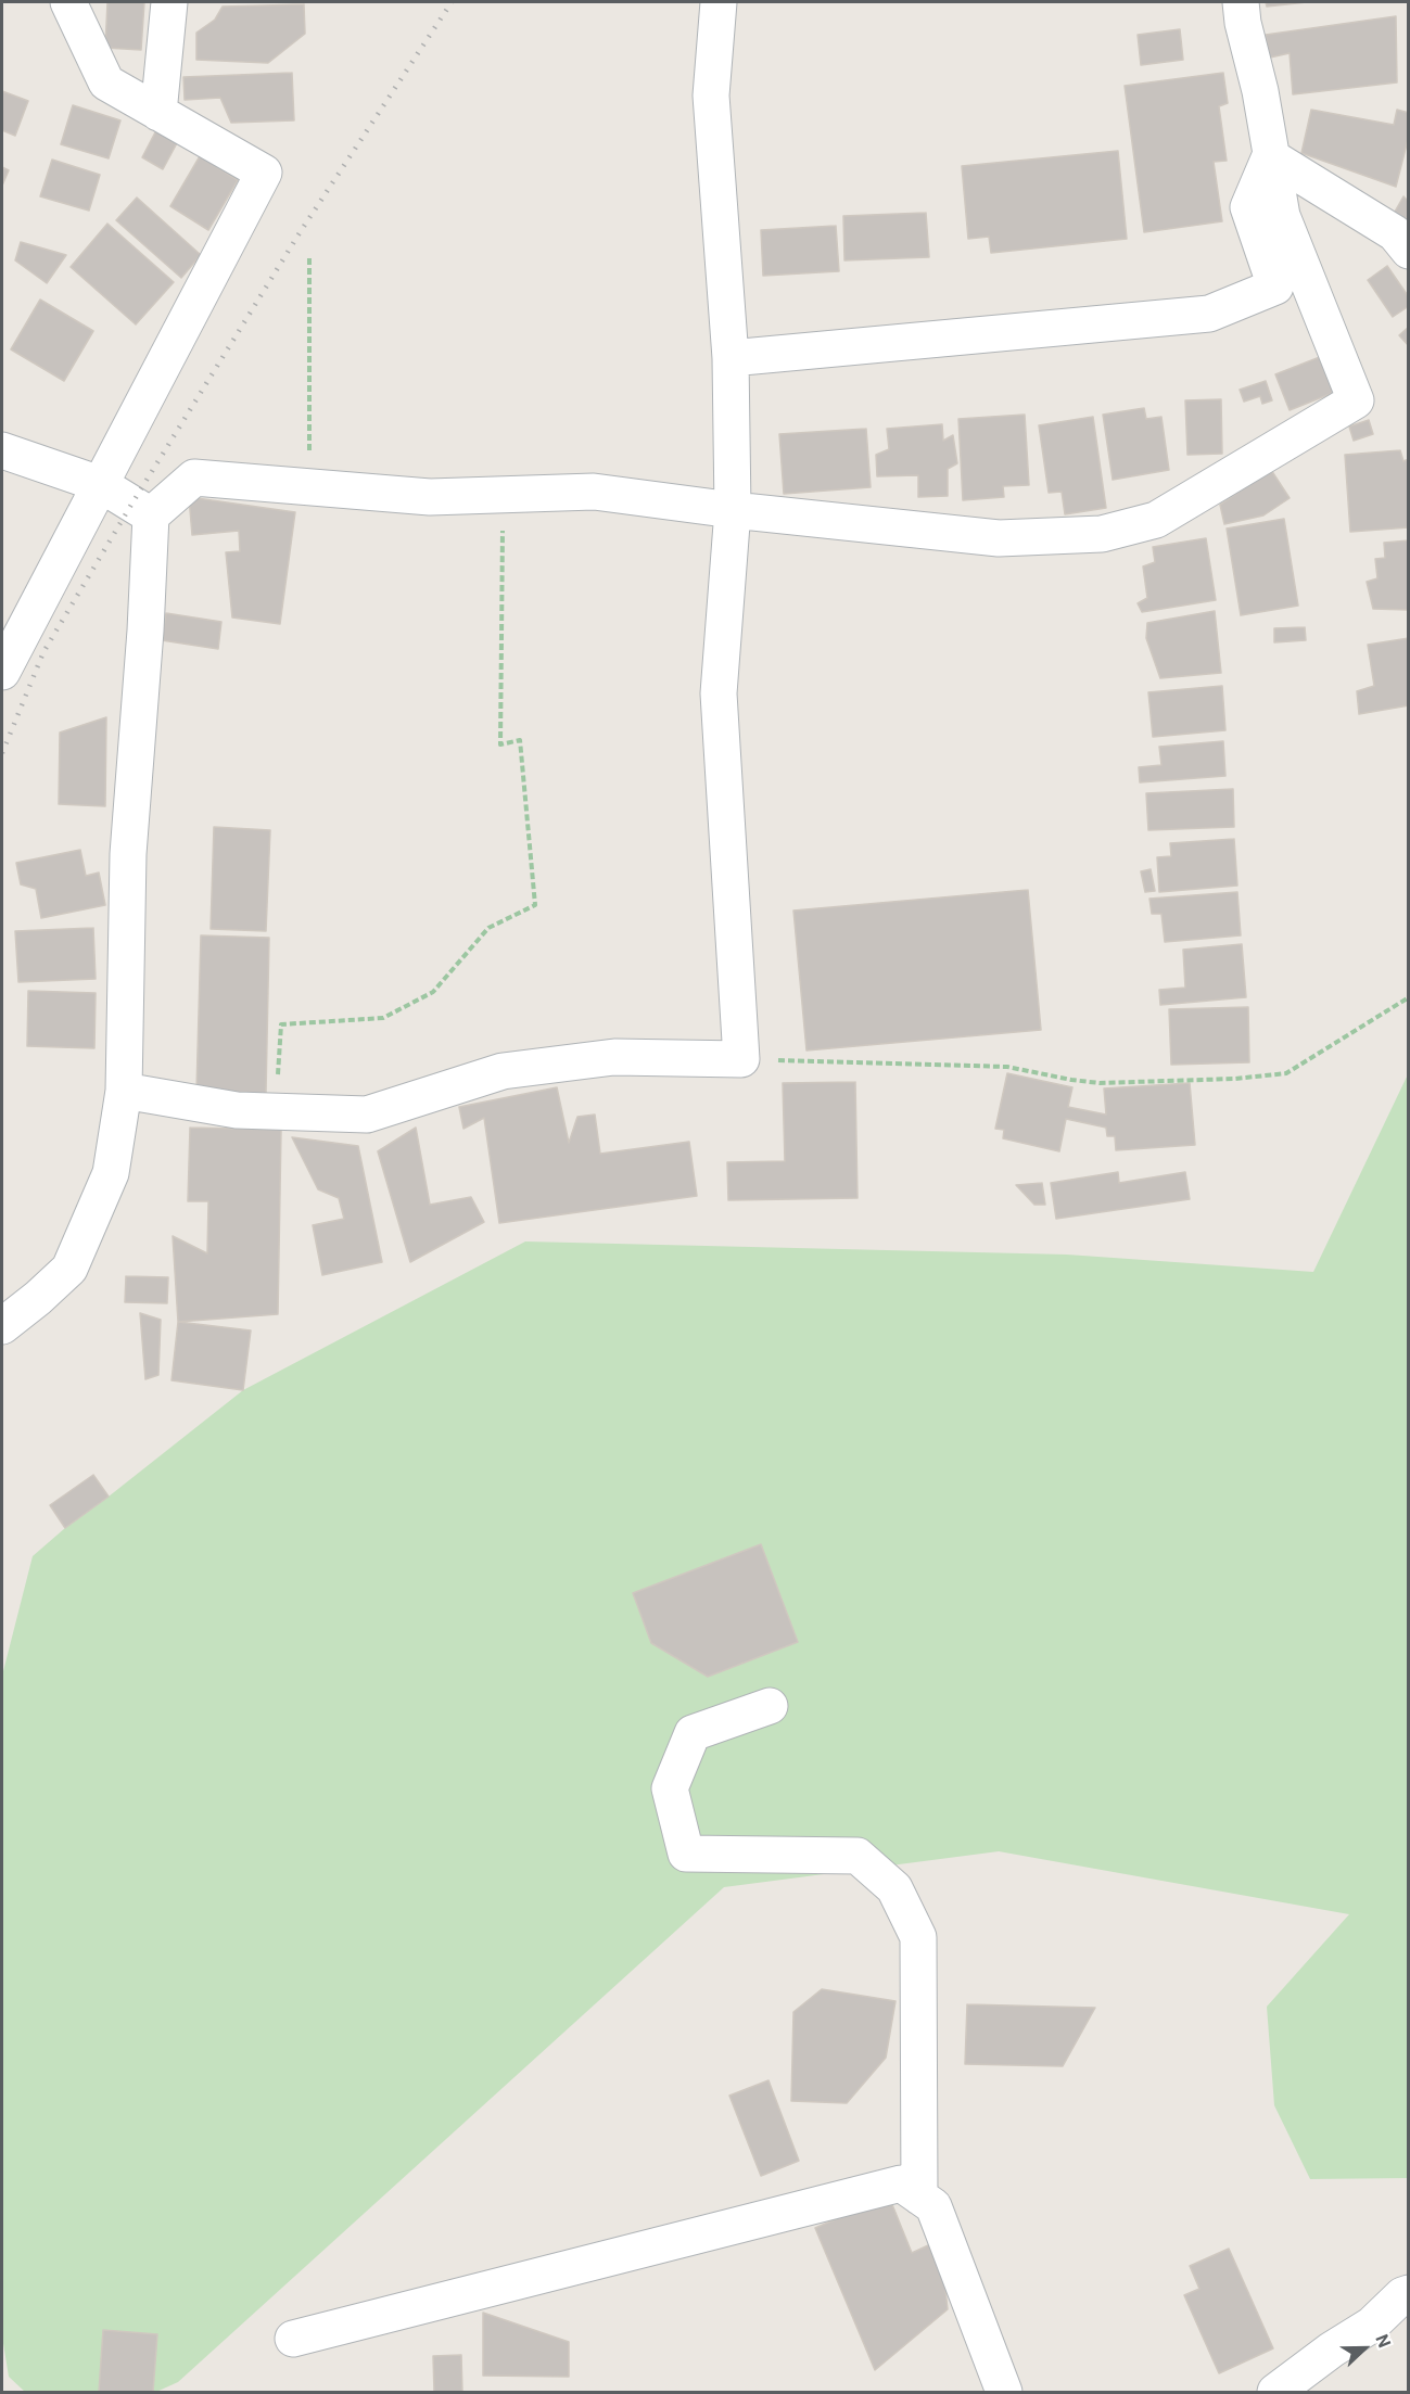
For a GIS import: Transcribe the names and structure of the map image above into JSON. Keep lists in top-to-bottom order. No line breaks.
{"north":"right"}
